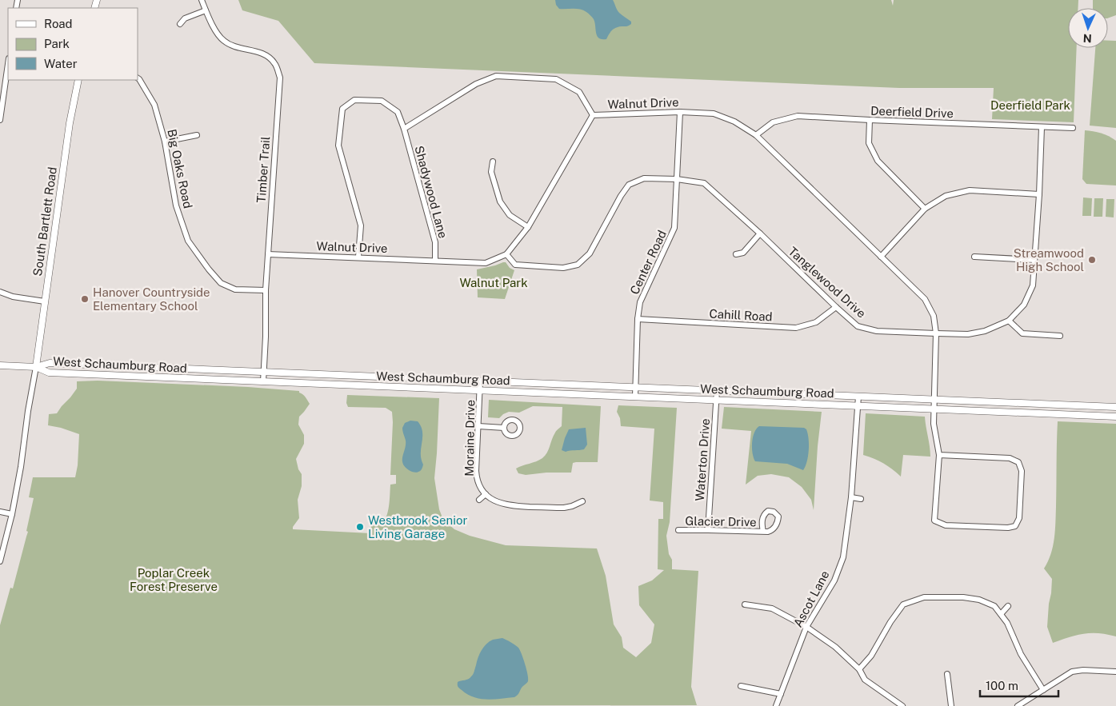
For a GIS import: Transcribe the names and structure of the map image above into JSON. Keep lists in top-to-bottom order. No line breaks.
{"streets":{"main road":["South Bartlett Road","West Schaumburg Road"],"street":["Walnut Drive","Deerfield Drive","Big Oaks Road","Timber Trail","Shadywood Lane","Center Road","Tanglewood Drive","Cahill Road","Moraine Drive","Waterton Drive","Glacier Drive","Ascot Lane"]},"crossings":[["Walnut Drive","Deerfield Drive"],["Walnut Drive","Timber Trail"],["Walnut Drive","Shadywood Lane"],["Walnut Drive","Center Road"],["Walnut Drive","Tanglewood Drive"],["Walnut Drive","West Schaumburg Road"],["Deerfield Drive","Tanglewood Drive"],["Big Oaks Road","Timber Trail"],["Timber Trail","West Schaumburg Road"],["South Bartlett Road","West Schaumburg Road"],["Center Road","Tanglewood Drive"],["Center Road","Cahill Road"],["Center Road","West Schaumburg Road"],["Tanglewood Drive","Cahill Road"],["West Schaumburg Road","Moraine Drive"],["West Schaumburg Road","Waterton Drive"],["West Schaumburg Road","Ascot Lane"],["Waterton Drive","Glacier Drive"]],"parks":["Deerfield Park","Walnut Park","Poplar Creek Forest Preserve"],"places":["Streamwood High School","Hanover Countryside Elementary School","Westbrook Senior Living Garage"],"legend":["Road","Park","Water"],"scale_bar":"100 m","north":"bottom"}
